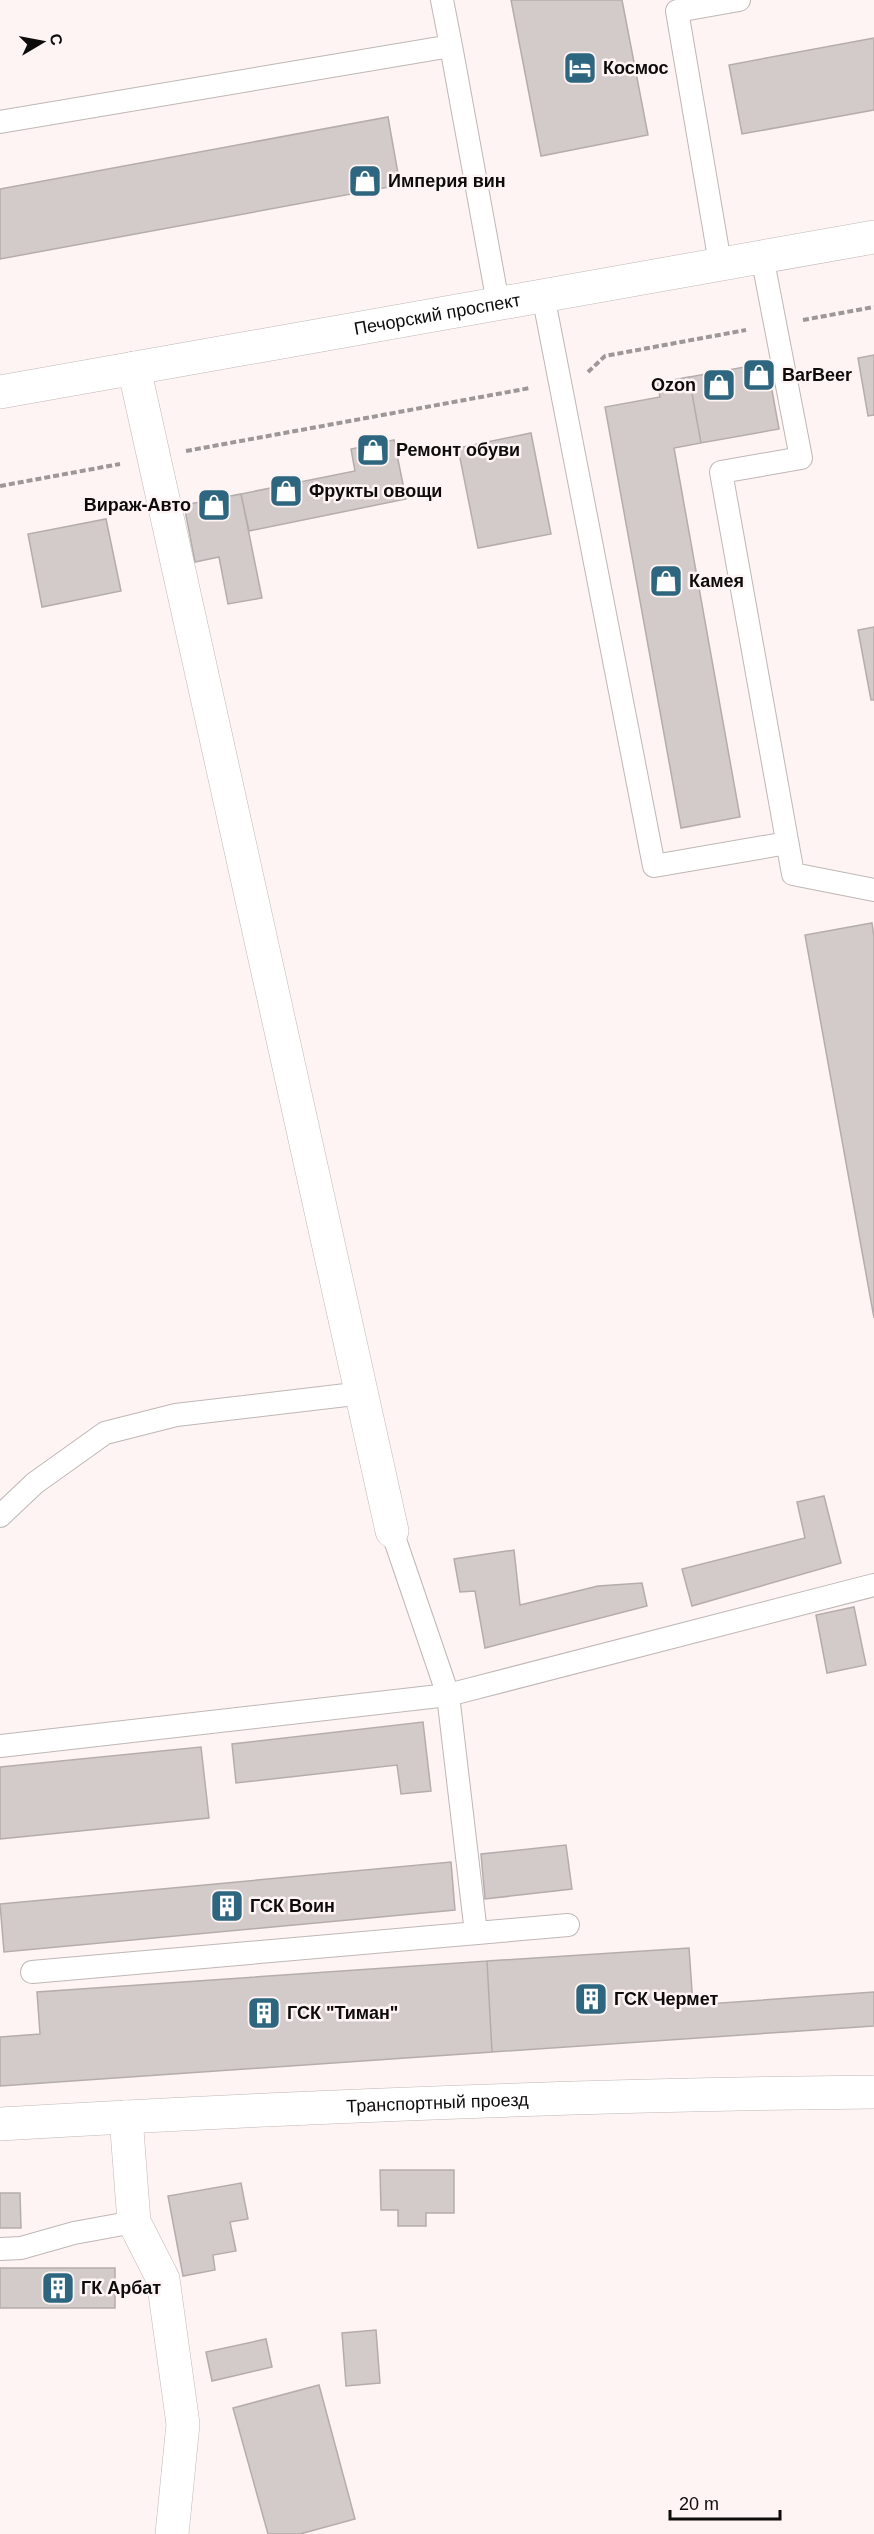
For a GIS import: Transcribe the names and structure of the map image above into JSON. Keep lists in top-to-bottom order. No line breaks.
{"streets":{"street":["Печорский проспект","Транспортный проезд"]},"places":{"hotel":["Космос"],"shop":["Империя вин","BarBeer","Ozon","Ремонт обуви","Фрукты овощи","Вираж-Авто","Камея"],"building":["ГСК Воин","ГСК Чермет","ГСК \"Тиман\"","ГК Арбат"]},"scale_bar":"20 m","north":"right"}
